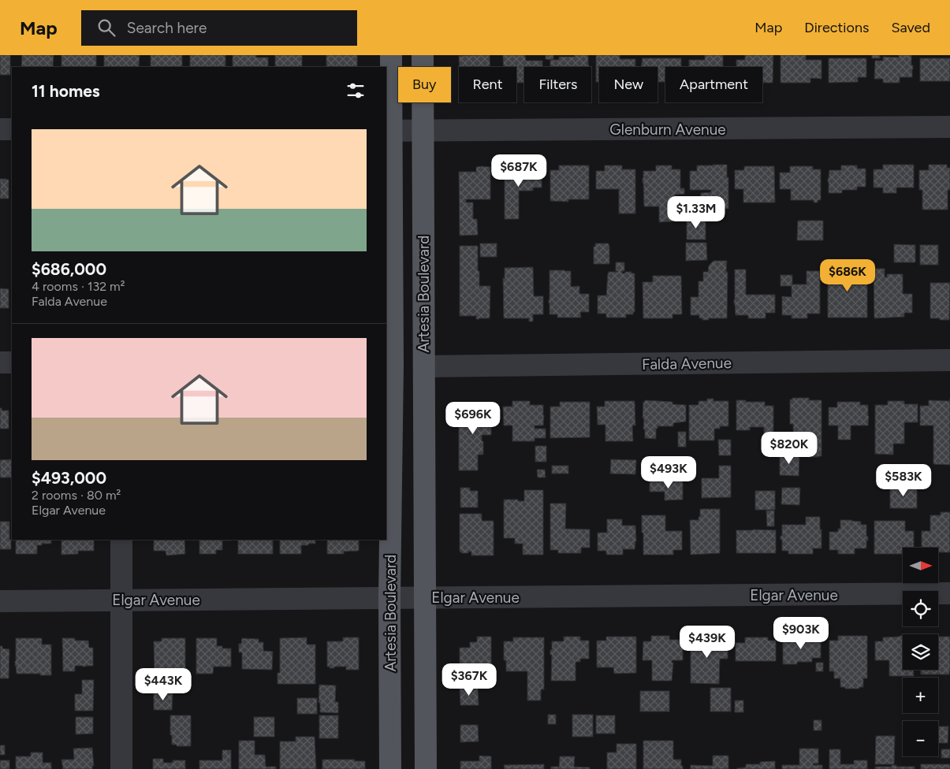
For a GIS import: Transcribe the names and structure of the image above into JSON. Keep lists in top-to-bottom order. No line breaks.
{"streets":{"main road":["Artesia Boulevard"],"street":["Glenburn Avenue","Falda Avenue","Elgar Avenue"]},"crossings":[["Glenburn Avenue","Artesia Boulevard"],["Artesia Boulevard","Falda Avenue"],["Artesia Boulevard","Elgar Avenue"]],"north":"right","page":{"header":"Map","search":"Search here","nav":["Map","Directions","Saved"],"chip":["Buy","Rent","Filters","New","Apartment"],"heading":"11 homes","list":[{"name":"$686,000","note":"4 rooms · 132 m² · Falda Avenue"},{"name":"$493,000","note":"2 rooms · 80 m² · Elgar Avenue"}],"price":["$687K","$1.33M","$686K","$696K","$820K","$493K","$583K","$903K","$439K","$367K","$443K"],"map_buttons":["+","−"]}}
